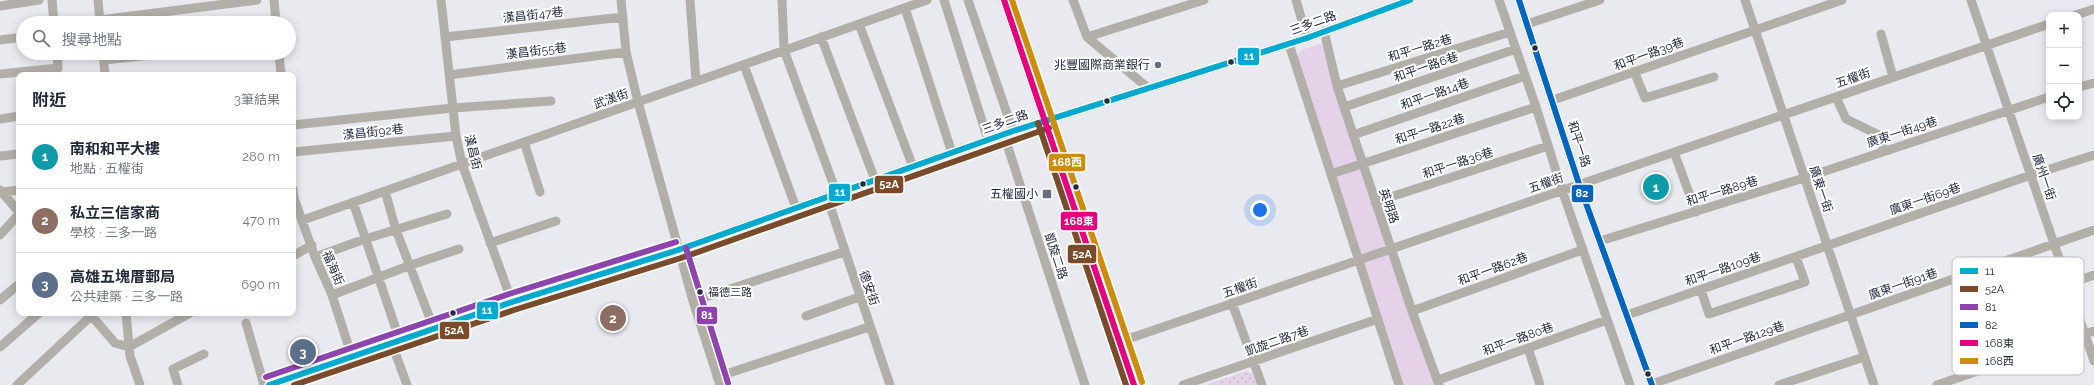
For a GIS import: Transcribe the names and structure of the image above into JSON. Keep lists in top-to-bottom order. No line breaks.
{"streets":{"street":["漢昌街47巷","三多二路","和平一路2巷","漢昌街55巷","和平一路39巷","和平一路6巷","五權街","和平一路14巷","武漢街","和平一路22巷","漢昌街92巷","廣東一街49巷","和平一路","漢昌街","和平一路36巷","廣州一街","廣東一街","和平一路89巷","廣東一街69巷","英明路","凱旋二路","福海街","和平一路62巷","和平一路109巷","廣東一街91巷","德安街","和平一路129巷","和平一路80巷","凱旋二路7巷"]},"crossings":[["漢昌街47巷","漢昌街"],["三多二路","漢昌街"],["三多二路","英明路"],["三多二路","凱旋二路"],["三多二路","福海街"],["三多二路","德安街"],["和平一路2巷","英明路"],["漢昌街55巷","漢昌街"],["和平一路39巷","和平一路"],["和平一路39巷","廣東一街"],["和平一路6巷","英明路"],["五權街","和平一路"],["五權街","廣州一街"],["五權街","廣東一街"],["五權街","英明路"],["和平一路14巷","英明路"],["武漢街","漢昌街"],["武漢街","福海街"],["和平一路22巷","英明路"],["漢昌街92巷","漢昌街"],["廣東一街49巷","廣州一街"],["廣東一街49巷","廣東一街"],["廣東一街49巷","和平一路89巷"],["和平一路","和平一路89巷"],["和平一路","和平一路109巷"],["和平一路","和平一路129巷"],["和平一路36巷","英明路"],["廣州一街","廣東一街69巷"],["廣州一街","廣東一街91巷"],["廣東一街","和平一路89巷"],["廣東一街","廣東一街69巷"],["廣東一街","和平一路109巷"],["廣東一街","廣東一街91巷"],["廣東一街","和平一路129巷"],["廣東一街69巷","和平一路109巷"],["英明路","和平一路62巷"],["英明路","和平一路80巷"],["廣東一街91巷","和平一路129巷"]],"places":{"other":["兆豐國際商業銀行","福德三路"],"transit":["五權國小"]},"lines":["transit line 11","transit line 82","transit line 168東","transit line 168西","transit line 52A","transit line 81"],"legend":["11","52A","81","82","168東","168西"],"page":{"map_buttons":["+","−"],"search":"搜尋地點","heading":["附近","3筆結果"],"list":[{"mark":"1","name":"南和和平大樓","note":"地點 · 五權街","value":"280 m"},{"mark":"2","name":"私立三信家商","note":"學校 · 三多一路","value":"470 m"},{"mark":"3","name":"高雄五塊厝郵局","note":"公共建築 · 三多一路","value":"690 m"}],"pins":["1","2","3"]}}
